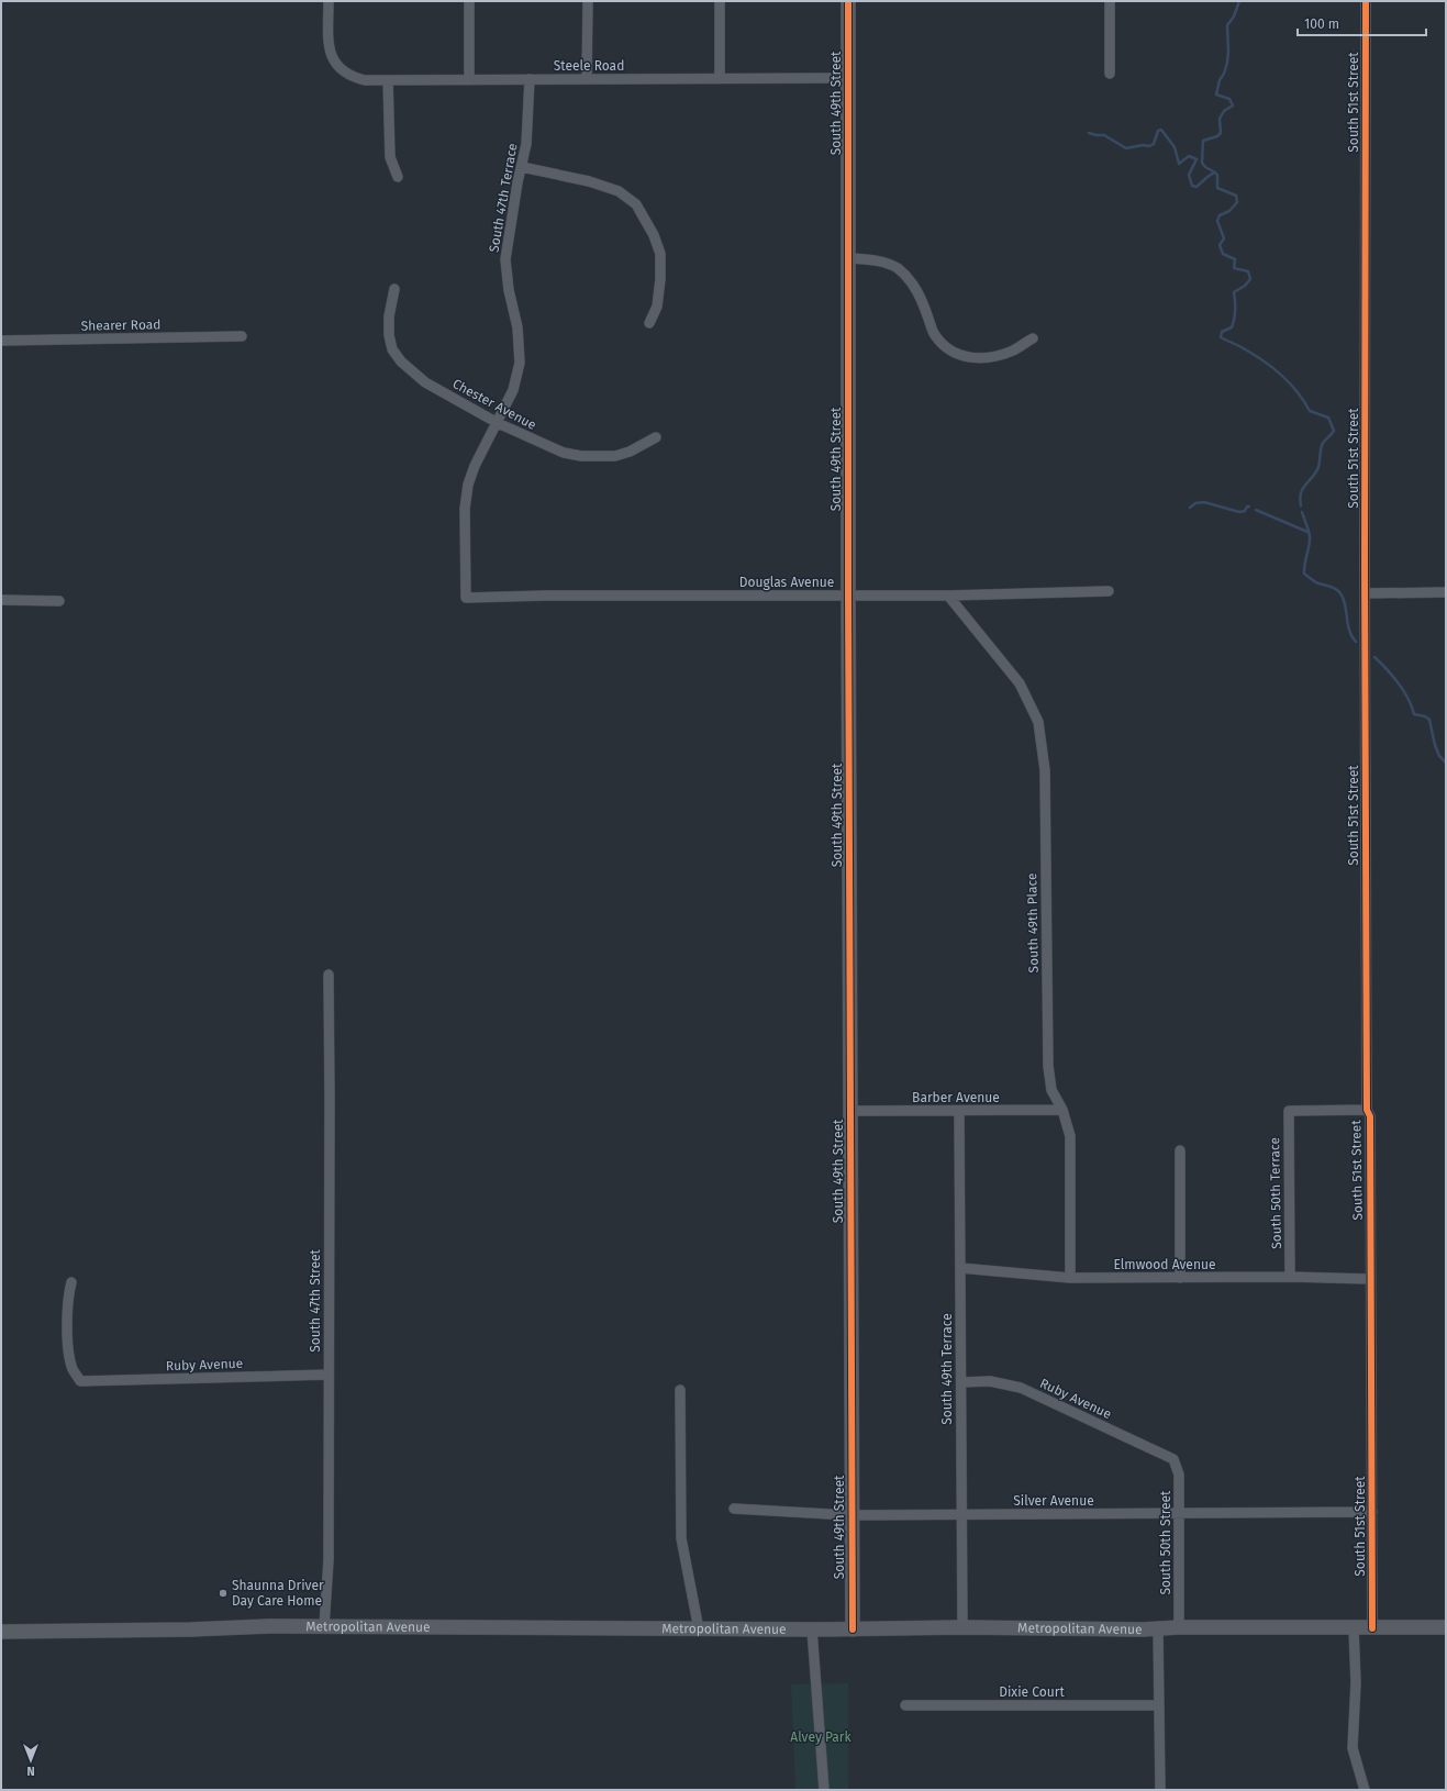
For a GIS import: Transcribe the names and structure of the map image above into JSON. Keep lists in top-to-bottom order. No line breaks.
{"streets":{"street":["Steele Road","South 51st Street","South 49th Street","South 47th Terrace","Shearer Road","Chester Avenue","Douglas Avenue","South 49th Place","Barber Avenue","South 50th Terrace","Elmwood Avenue","South 47th Street","Ruby Avenue","South 49th Terrace","Silver Avenue","South 50th Street","Metropolitan Avenue","Dixie Court"]},"crossings":[["Steele Road","South 49th Street"],["Steele Road","South 47th Terrace"],["South 51st Street","South 50th Terrace"],["South 51st Street","Elmwood Avenue"],["South 51st Street","Silver Avenue"],["South 51st Street","Metropolitan Avenue"],["South 49th Street","Douglas Avenue"],["South 49th Street","Barber Avenue"],["South 49th Street","Silver Avenue"],["South 49th Street","Metropolitan Avenue"],["South 47th Terrace","Chester Avenue"],["South 47th Terrace","Douglas Avenue"],["Douglas Avenue","South 49th Place"],["South 49th Place","Barber Avenue"],["South 49th Place","Elmwood Avenue"],["Barber Avenue","South 49th Terrace"],["South 50th Terrace","Elmwood Avenue"],["Elmwood Avenue","South 49th Terrace"],["South 47th Street","Ruby Avenue"],["South 47th Street","Metropolitan Avenue"],["Ruby Avenue","South 49th Terrace"],["Ruby Avenue","South 50th Street"],["South 49th Terrace","Silver Avenue"],["South 49th Terrace","Metropolitan Avenue"],["Silver Avenue","South 50th Street"],["South 50th Street","Metropolitan Avenue"]],"parks":["Alvey Park"],"places":["Shaunna Driver Day Care Home"],"scale_bar":"100 m","north":"bottom"}
